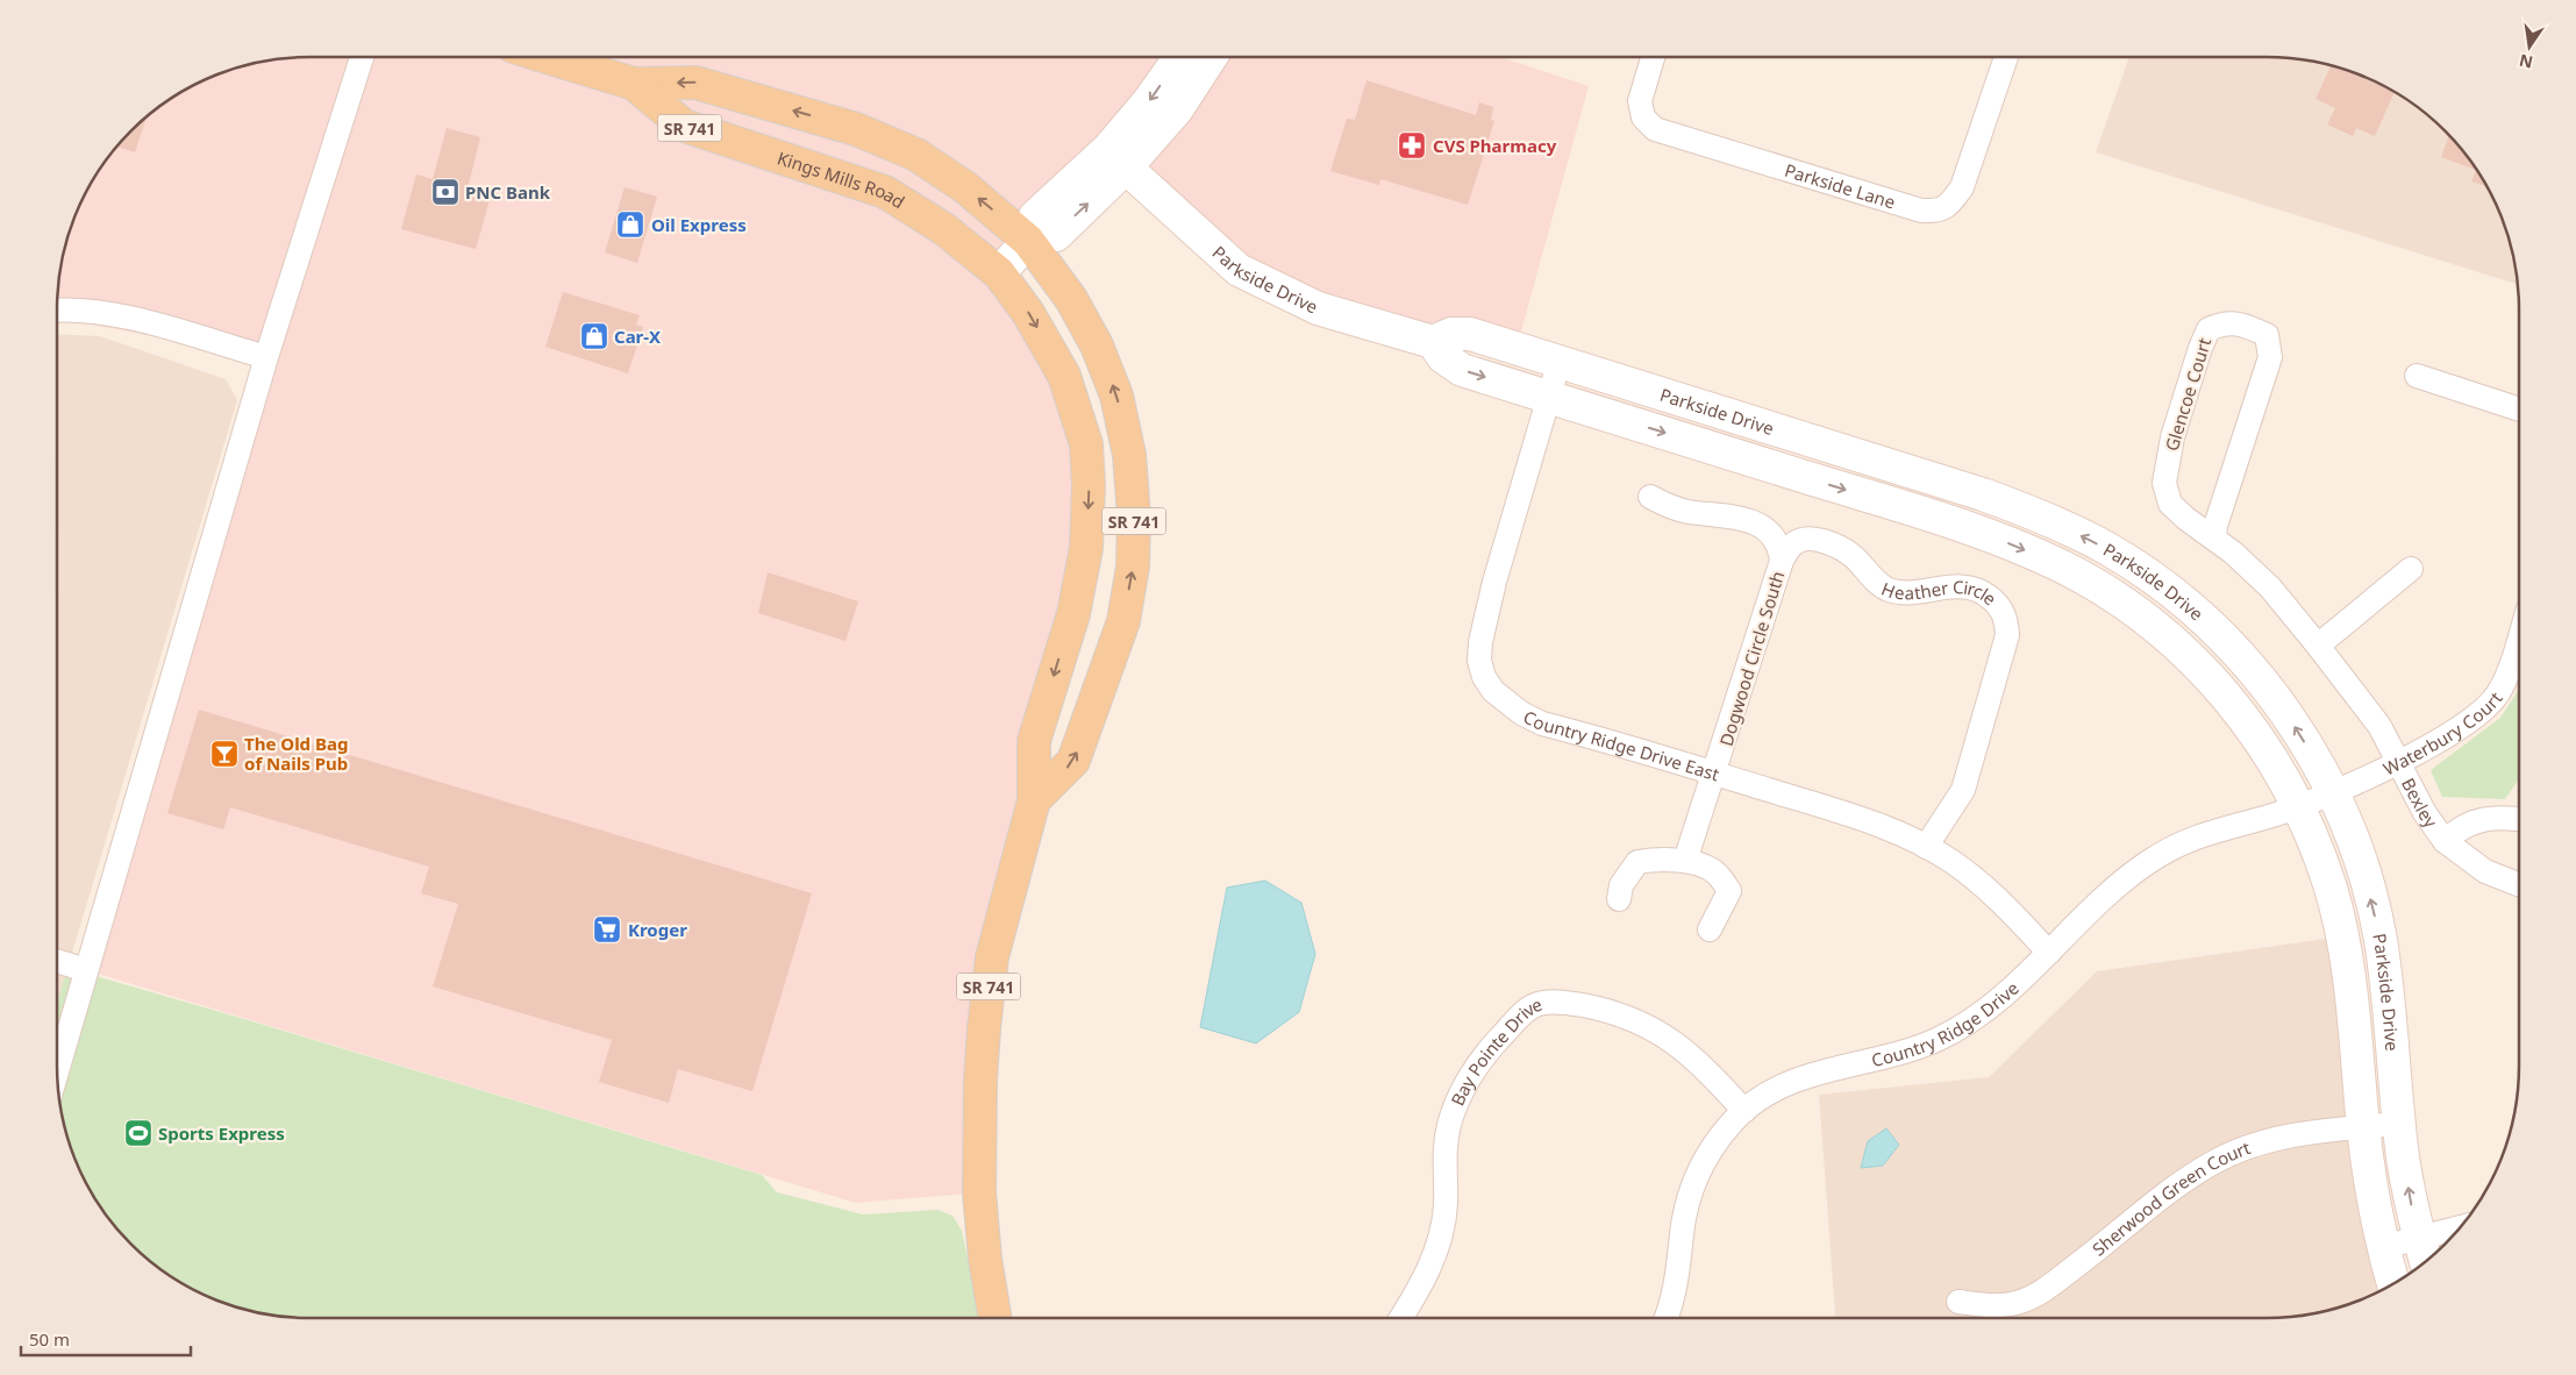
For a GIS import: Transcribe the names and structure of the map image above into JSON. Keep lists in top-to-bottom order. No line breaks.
{"streets":{"main road":["SR 741","Kings Mills Road"],"street":["Parkside Lane","Parkside Drive","Glencoe Court","Heather Circle","Dogwood Circle South","Waterbury Court","Country Ridge Drive East","Bexley","Country Ridge Drive","Bay Pointe Drive","Sherwood Green Court"]},"crossings":[["SR 741","Kings Mills Road"],["Parkside Drive","Waterbury Court"],["Parkside Drive","Country Ridge Drive East"],["Parkside Drive","Country Ridge Drive"],["Parkside Drive","Sherwood Green Court"],["Glencoe Court","Waterbury Court"],["Glencoe Court","Bexley"],["Heather Circle","Dogwood Circle South"],["Heather Circle","Country Ridge Drive East"],["Dogwood Circle South","Country Ridge Drive East"],["Waterbury Court","Bexley"],["Waterbury Court","Country Ridge Drive"],["Country Ridge Drive East","Country Ridge Drive"],["Country Ridge Drive","Bay Pointe Drive"]],"places":{"pharmacy":["CVS Pharmacy"],"bank":["PNC Bank"],"shop":["Oil Express","Car-X"],"bar":["The Old Bag of Nails Pub"],"supermarket":["Kroger"],"sports":["Sports Express"]},"scale_bar":"50 m","north":"bottom"}
